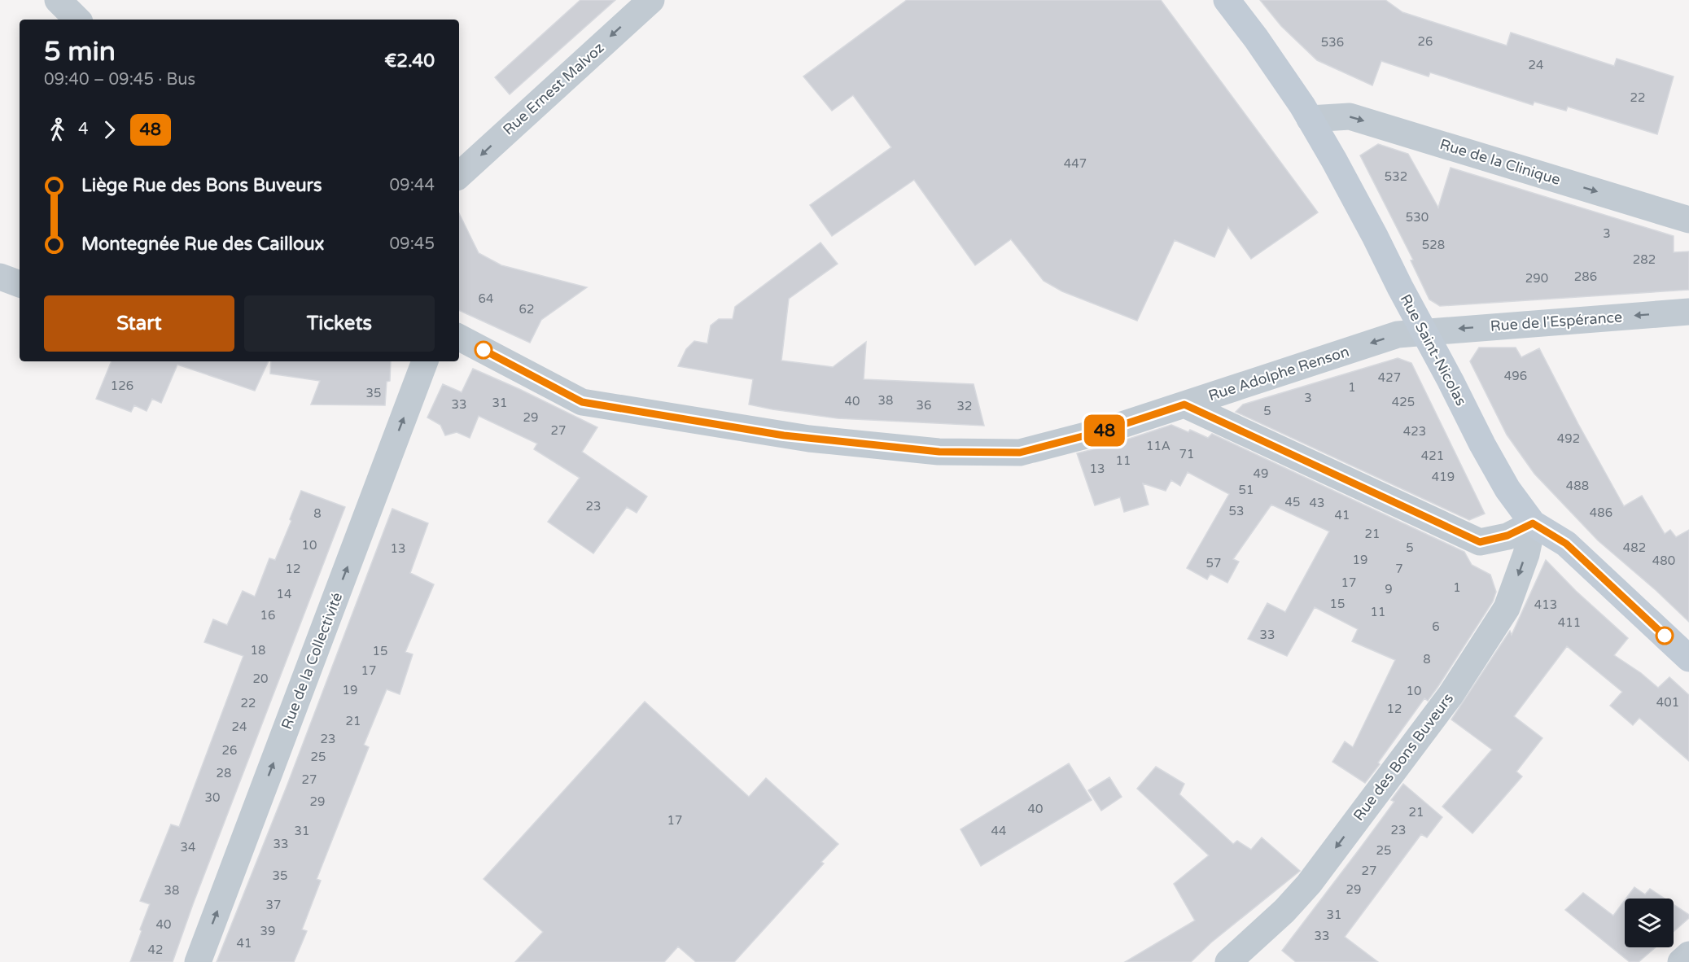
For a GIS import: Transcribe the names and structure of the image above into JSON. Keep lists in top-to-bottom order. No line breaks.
{"streets":{"street":["Rue Ernest Malvoz","Rue de la Clinique","Rue de l'Espérance","Rue Saint-Nicolas","Rue Adolphe Renson","Rue de la Collectivité","Rue des Bons Buveurs"]},"crossings":[["Rue de la Clinique","Rue Saint-Nicolas"],["Rue de l'Espérance","Rue Saint-Nicolas"],["Rue de l'Espérance","Rue Adolphe Renson"],["Rue Saint-Nicolas","Rue Adolphe Renson"],["Rue Saint-Nicolas","Rue des Bons Buveurs"]],"one_way":["Rue Ernest Malvoz","Rue de la Clinique","Rue de l'Espérance","Rue de la Collectivité","Rue des Bons Buveurs"],"lines":["bus line 48"],"house_numbers":["26","536","24","22","447","532","530","3","528","282","286","290","64","62","496","427","126","1","35","3","38","40","425","31","33","36","32","5","29","27","423","492","11A","71","421","11","13","49","419","488","51","45","43","23","53","486","8","41","21","10","5","482","13","19","480","57","12","7","17","1","9","14","15","413","11","16","411","6","33","18","15","8","17","20","19","10","401","22","12","21","24","23","26","25","28","27","30","29","40","21","17","23","31","44","33","34","25","27","35","29","38","37","31","40","39","33","41","42"],"page":{"on_map":"48","heading":["5 min","09:40 – 09:45 · Bus","€2.40"],"legs":["4","48"],"list":[{"name":"Liège Rue des Bons Buveurs","value":"09:44"},{"name":"Montegnée Rue des Cailloux","value":"09:45"}],"buttons":["Start","Tickets"]}}
